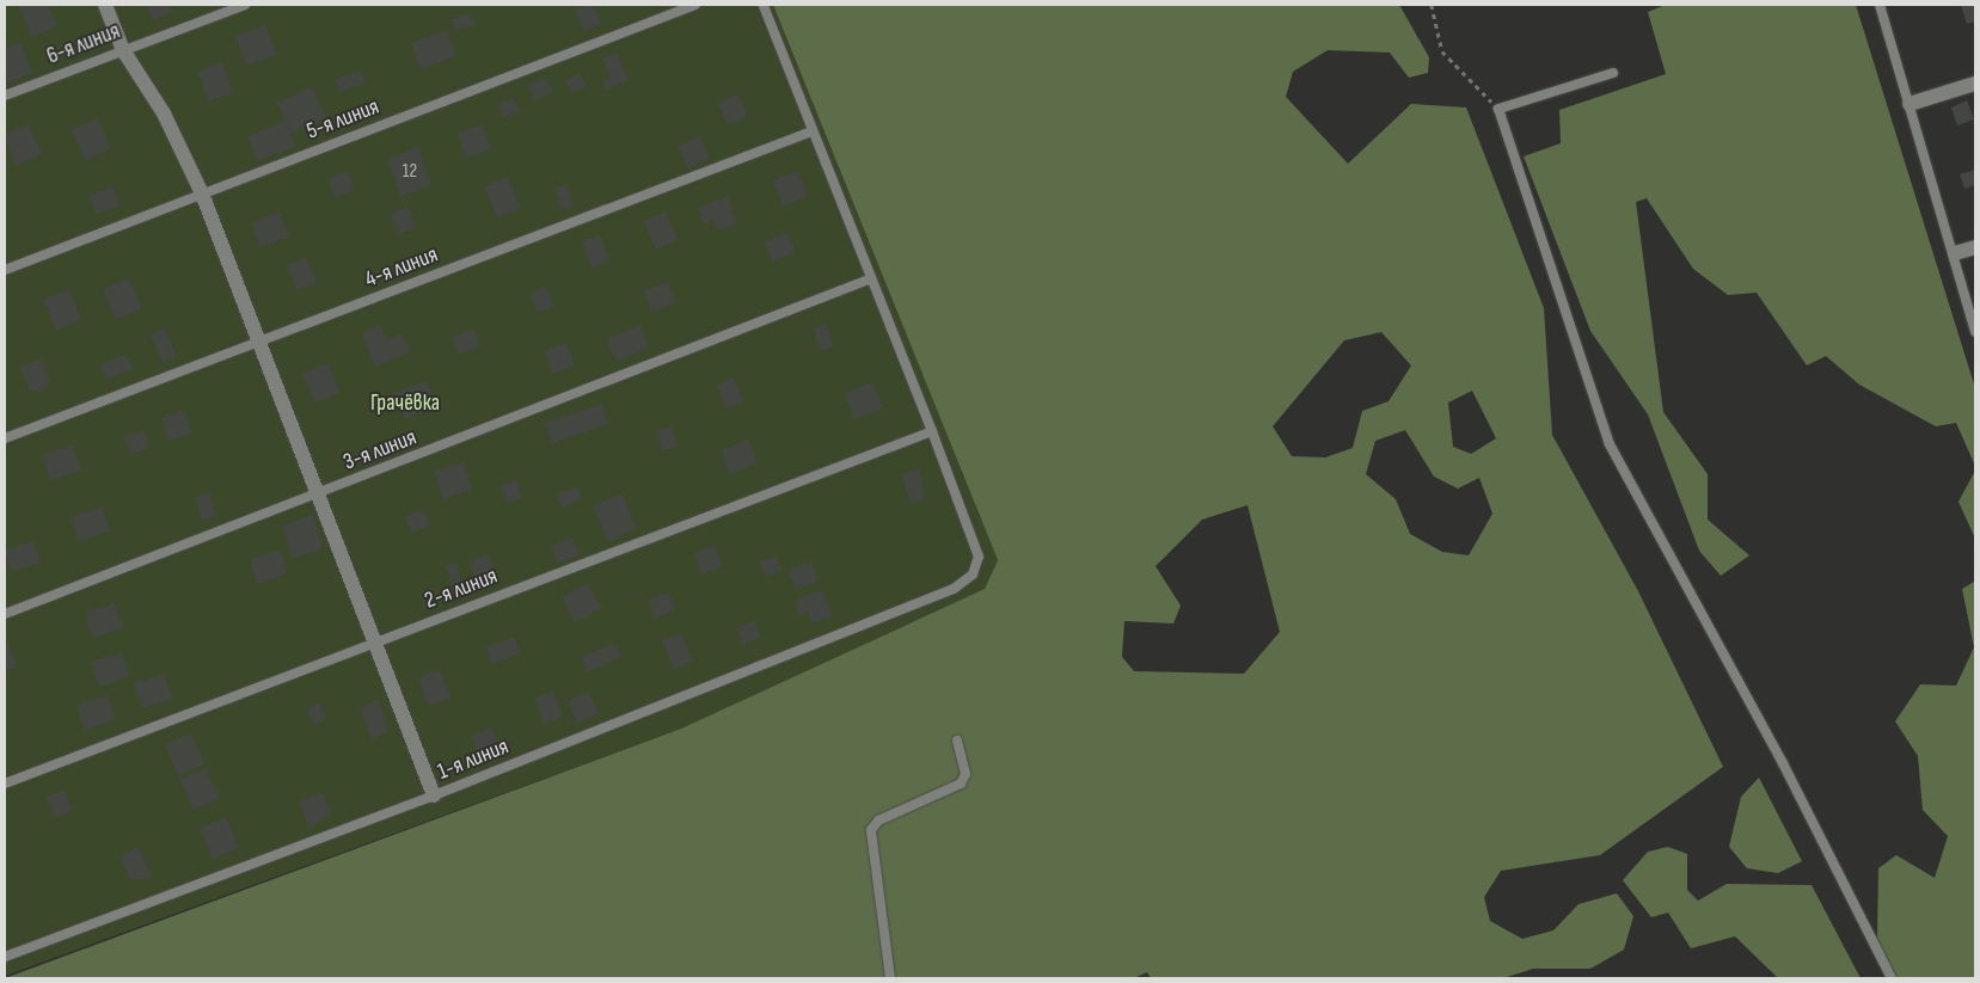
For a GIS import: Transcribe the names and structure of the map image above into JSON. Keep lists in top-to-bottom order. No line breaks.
{"streets":{"lane":["6-я линия","5-я линия","4-я линия","3-я линия","2-я линия","1-я линия"]},"crossings":[["2-я линия","1-я линия"]],"parks":["Грачёвка"],"house_numbers":["12"]}
